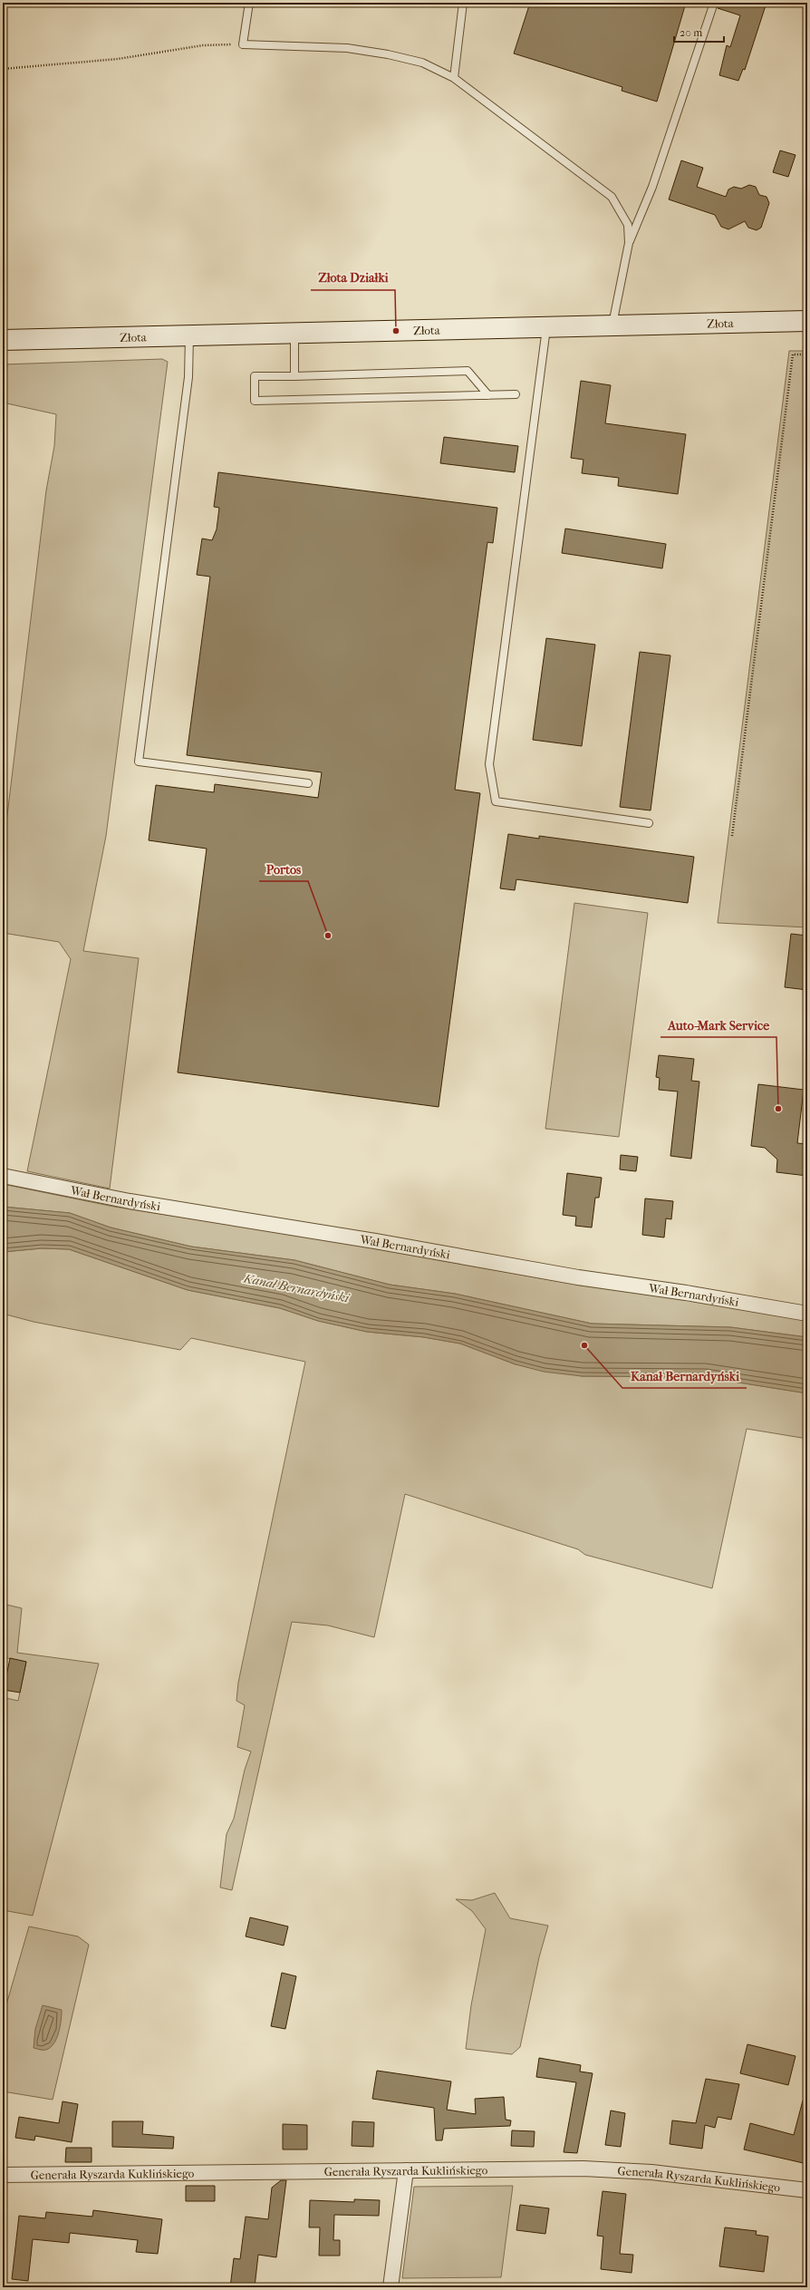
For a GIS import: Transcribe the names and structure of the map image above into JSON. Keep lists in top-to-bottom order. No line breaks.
{"streets":{"street":["Złota","Wał Bernardyński","Generała Ryszarda Kuklińskiego"]},"water":["Kanał Bernardyński"],"places":["Złota Działki","Portos","Auto-Mark Service","Kanał Bernardyński"],"scale_bar":"20 m"}
